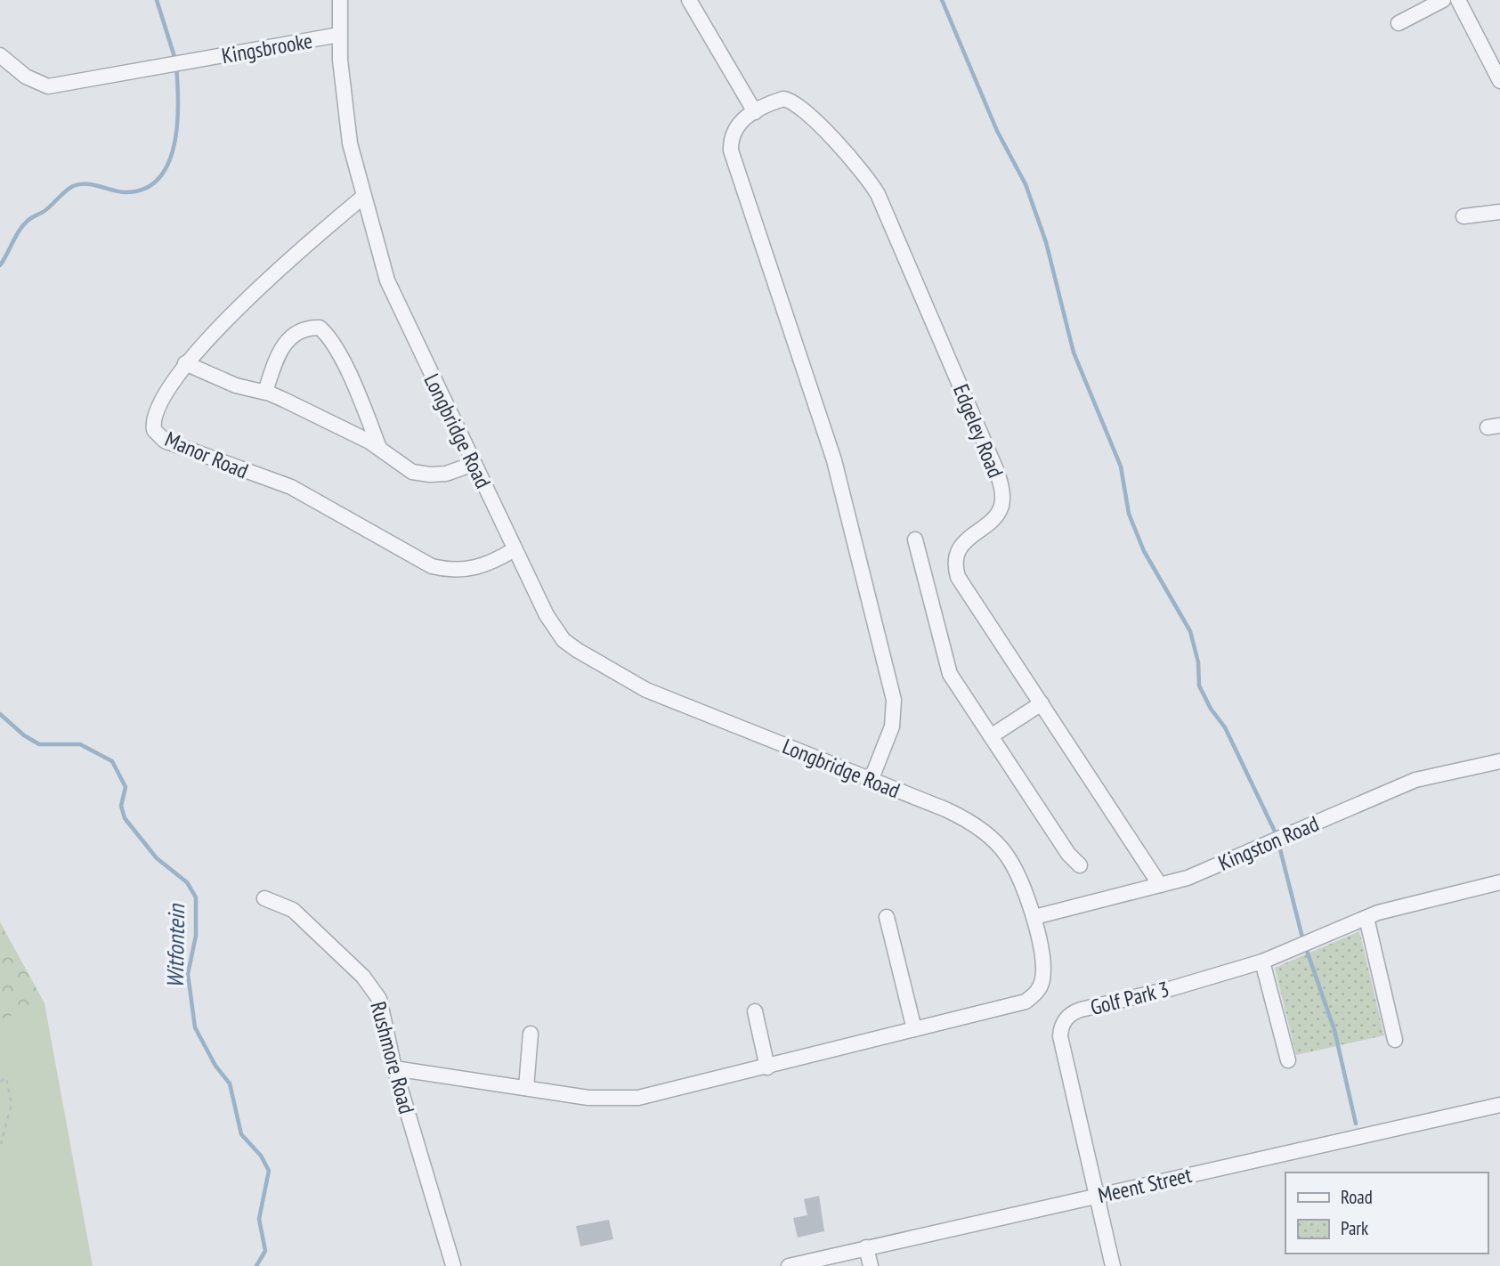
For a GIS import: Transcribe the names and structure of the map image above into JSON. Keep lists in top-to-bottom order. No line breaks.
{"streets":{"street":["Kingsbrooke","Longbridge Road","Edgeley Road","Manor Road","Kingston Road","Golf Park 3","Rushmore Road","Meent Street"]},"crossings":[["Kingsbrooke","Longbridge Road"],["Longbridge Road","Edgeley Road"],["Longbridge Road","Manor Road"],["Longbridge Road","Kingston Road"],["Longbridge Road","Rushmore Road"],["Edgeley Road","Kingston Road"],["Golf Park 3","Meent Street"]],"water":["Witfontein"],"legend":["Road","Park"]}
